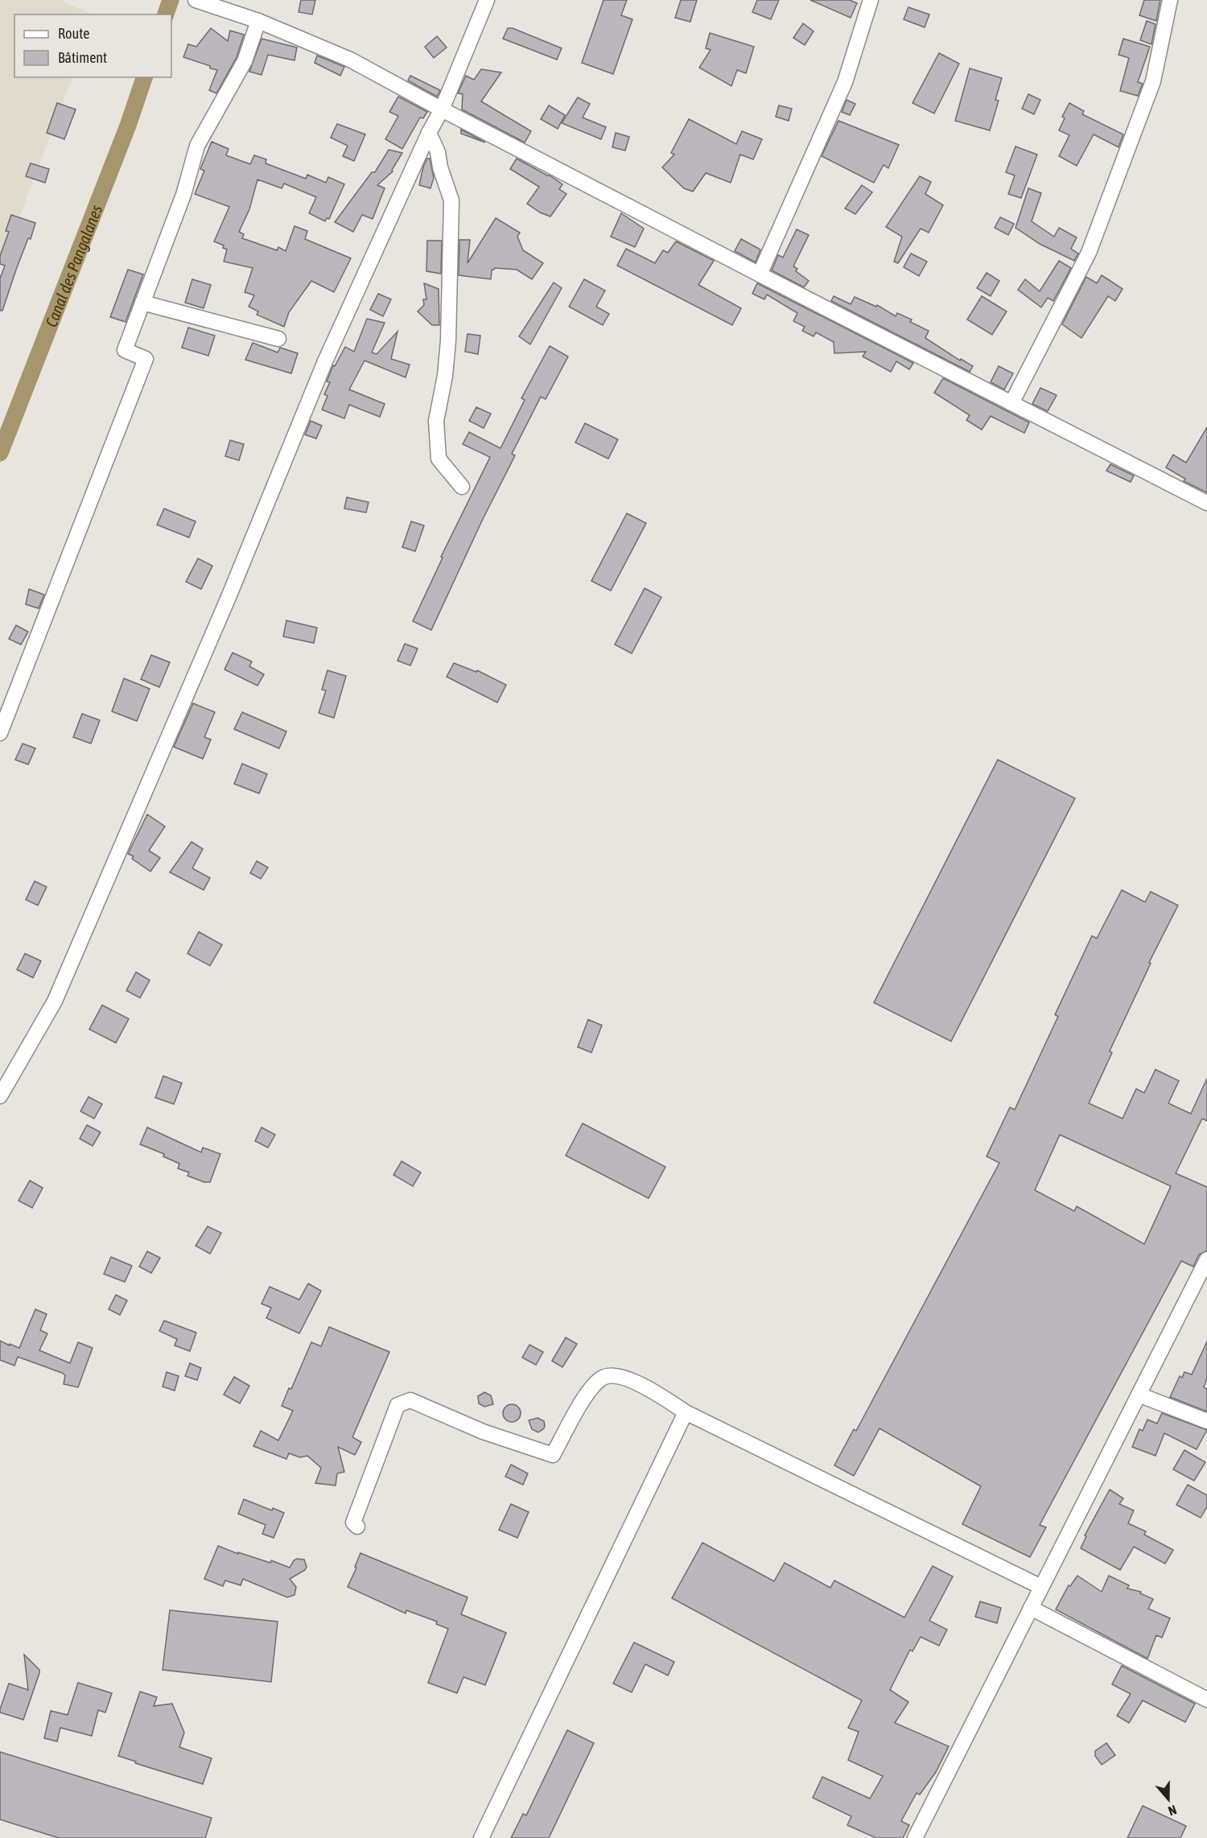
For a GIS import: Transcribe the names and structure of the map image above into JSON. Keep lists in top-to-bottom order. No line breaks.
{"water":["Canal des Pangalanes"],"legend":["Route","Bâtiment"],"north":"bottom"}
